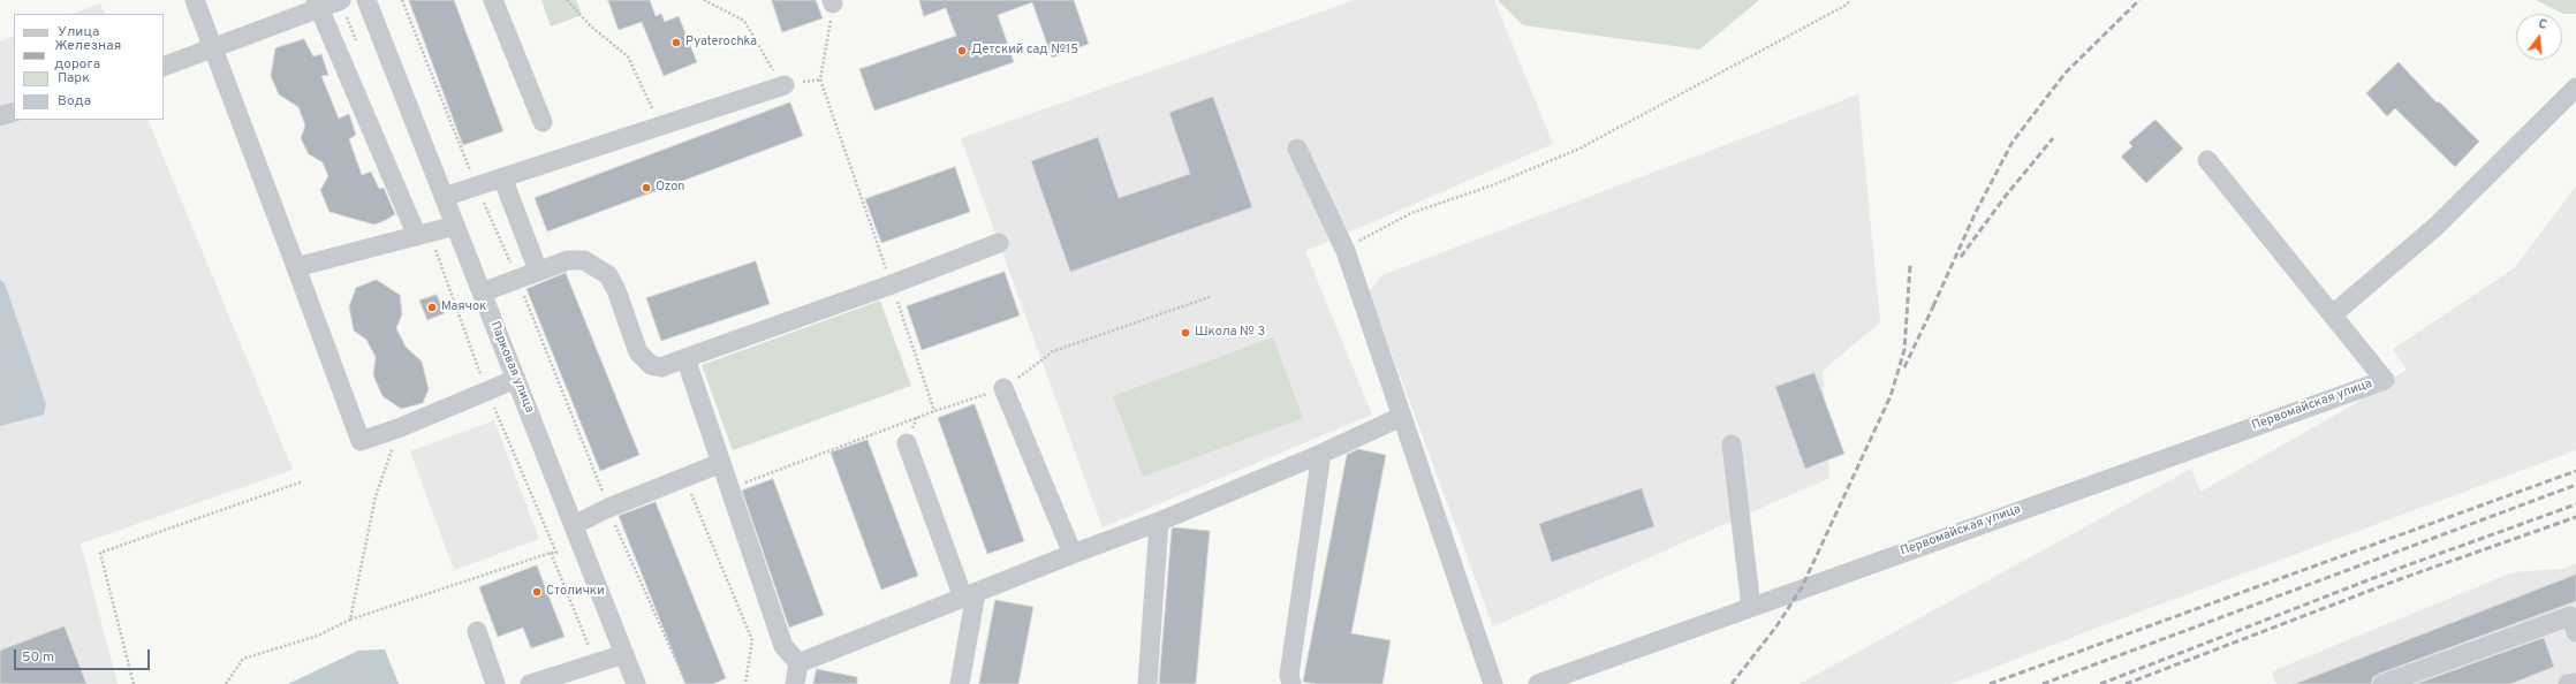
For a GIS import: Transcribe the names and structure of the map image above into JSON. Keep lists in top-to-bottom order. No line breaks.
{"streets":{"street":["Парковая улица","Первомайская улица"]},"places":["Pyaterochka","Детский сад №15","Ozon","Маячок","Школа № 3","Столички"],"legend":["Улица","Железная дорога","Парк","Вода"],"scale_bar":"50 m","north":"top"}
